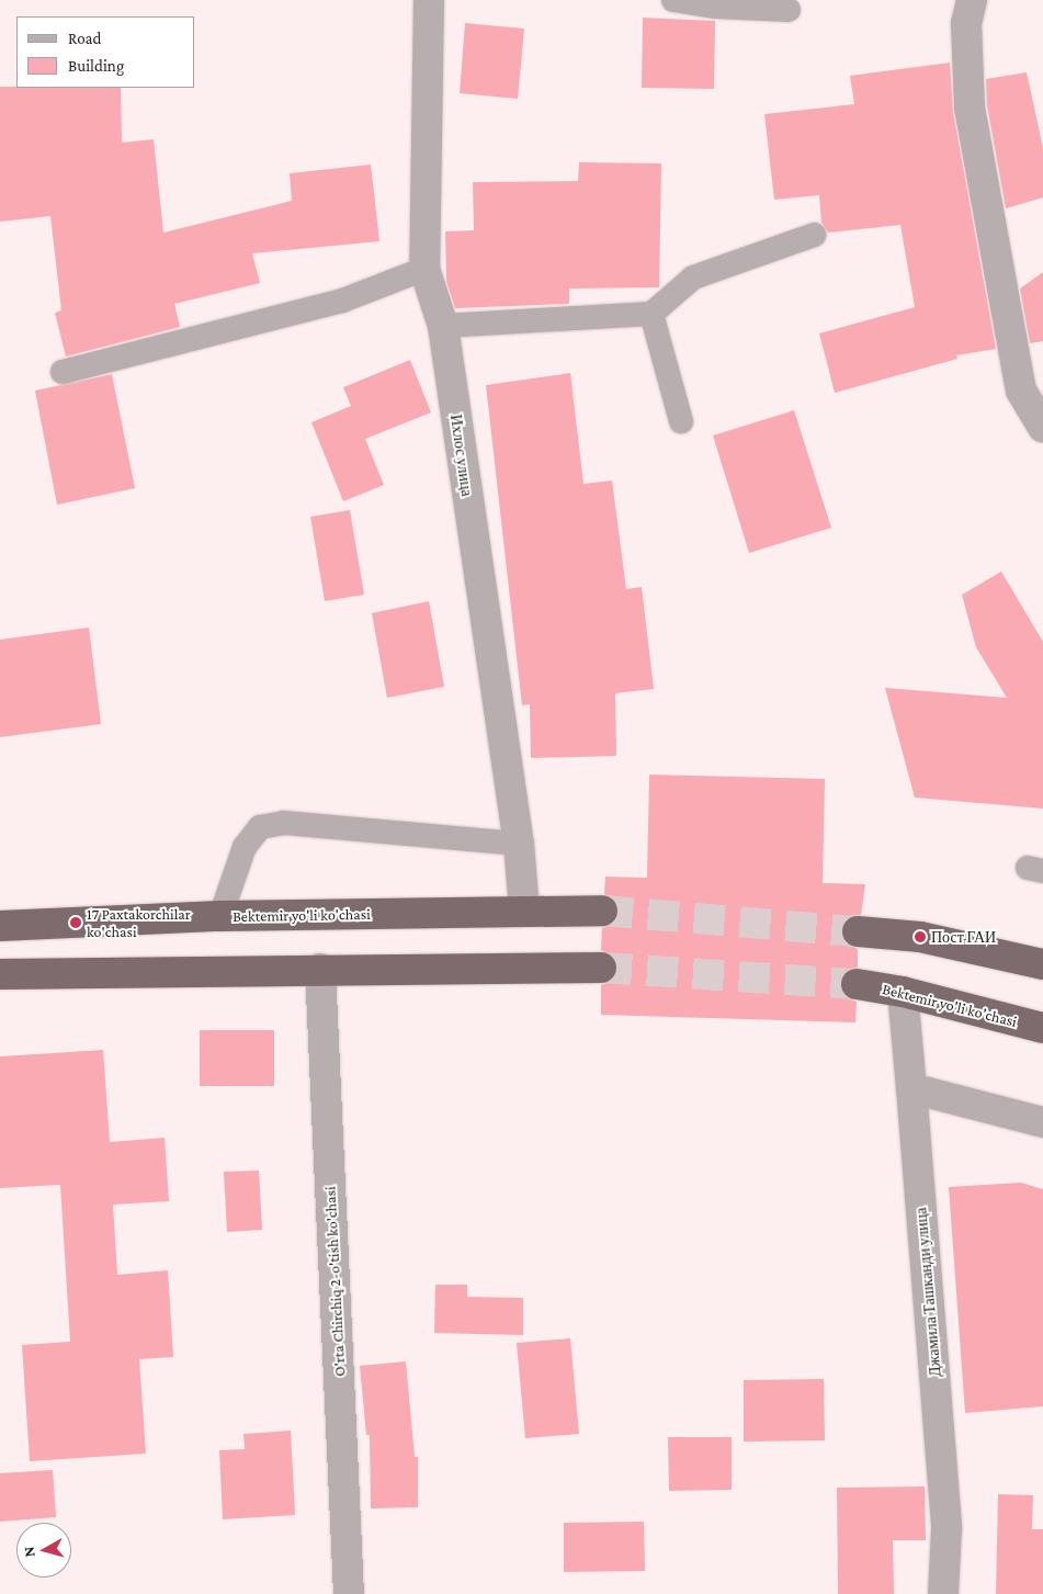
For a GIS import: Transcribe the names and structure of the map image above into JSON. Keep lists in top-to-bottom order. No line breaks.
{"streets":{"highway":["Bektemir yo'li ko'chasi"],"street":["Ихлос улица","O'rta Chirchiq 2-o'tish ko'chasi","Джамила Ташканди улица"]},"crossings":[["Ихлос улица","Bektemir yo'li ko'chasi"],["Bektemir yo'li ko'chasi","Джамила Ташканди улица"]],"places":["17 Paxtakorchilar ko'chasi","Пост ГАИ"],"legend":["Road","Building"],"north":"left"}
